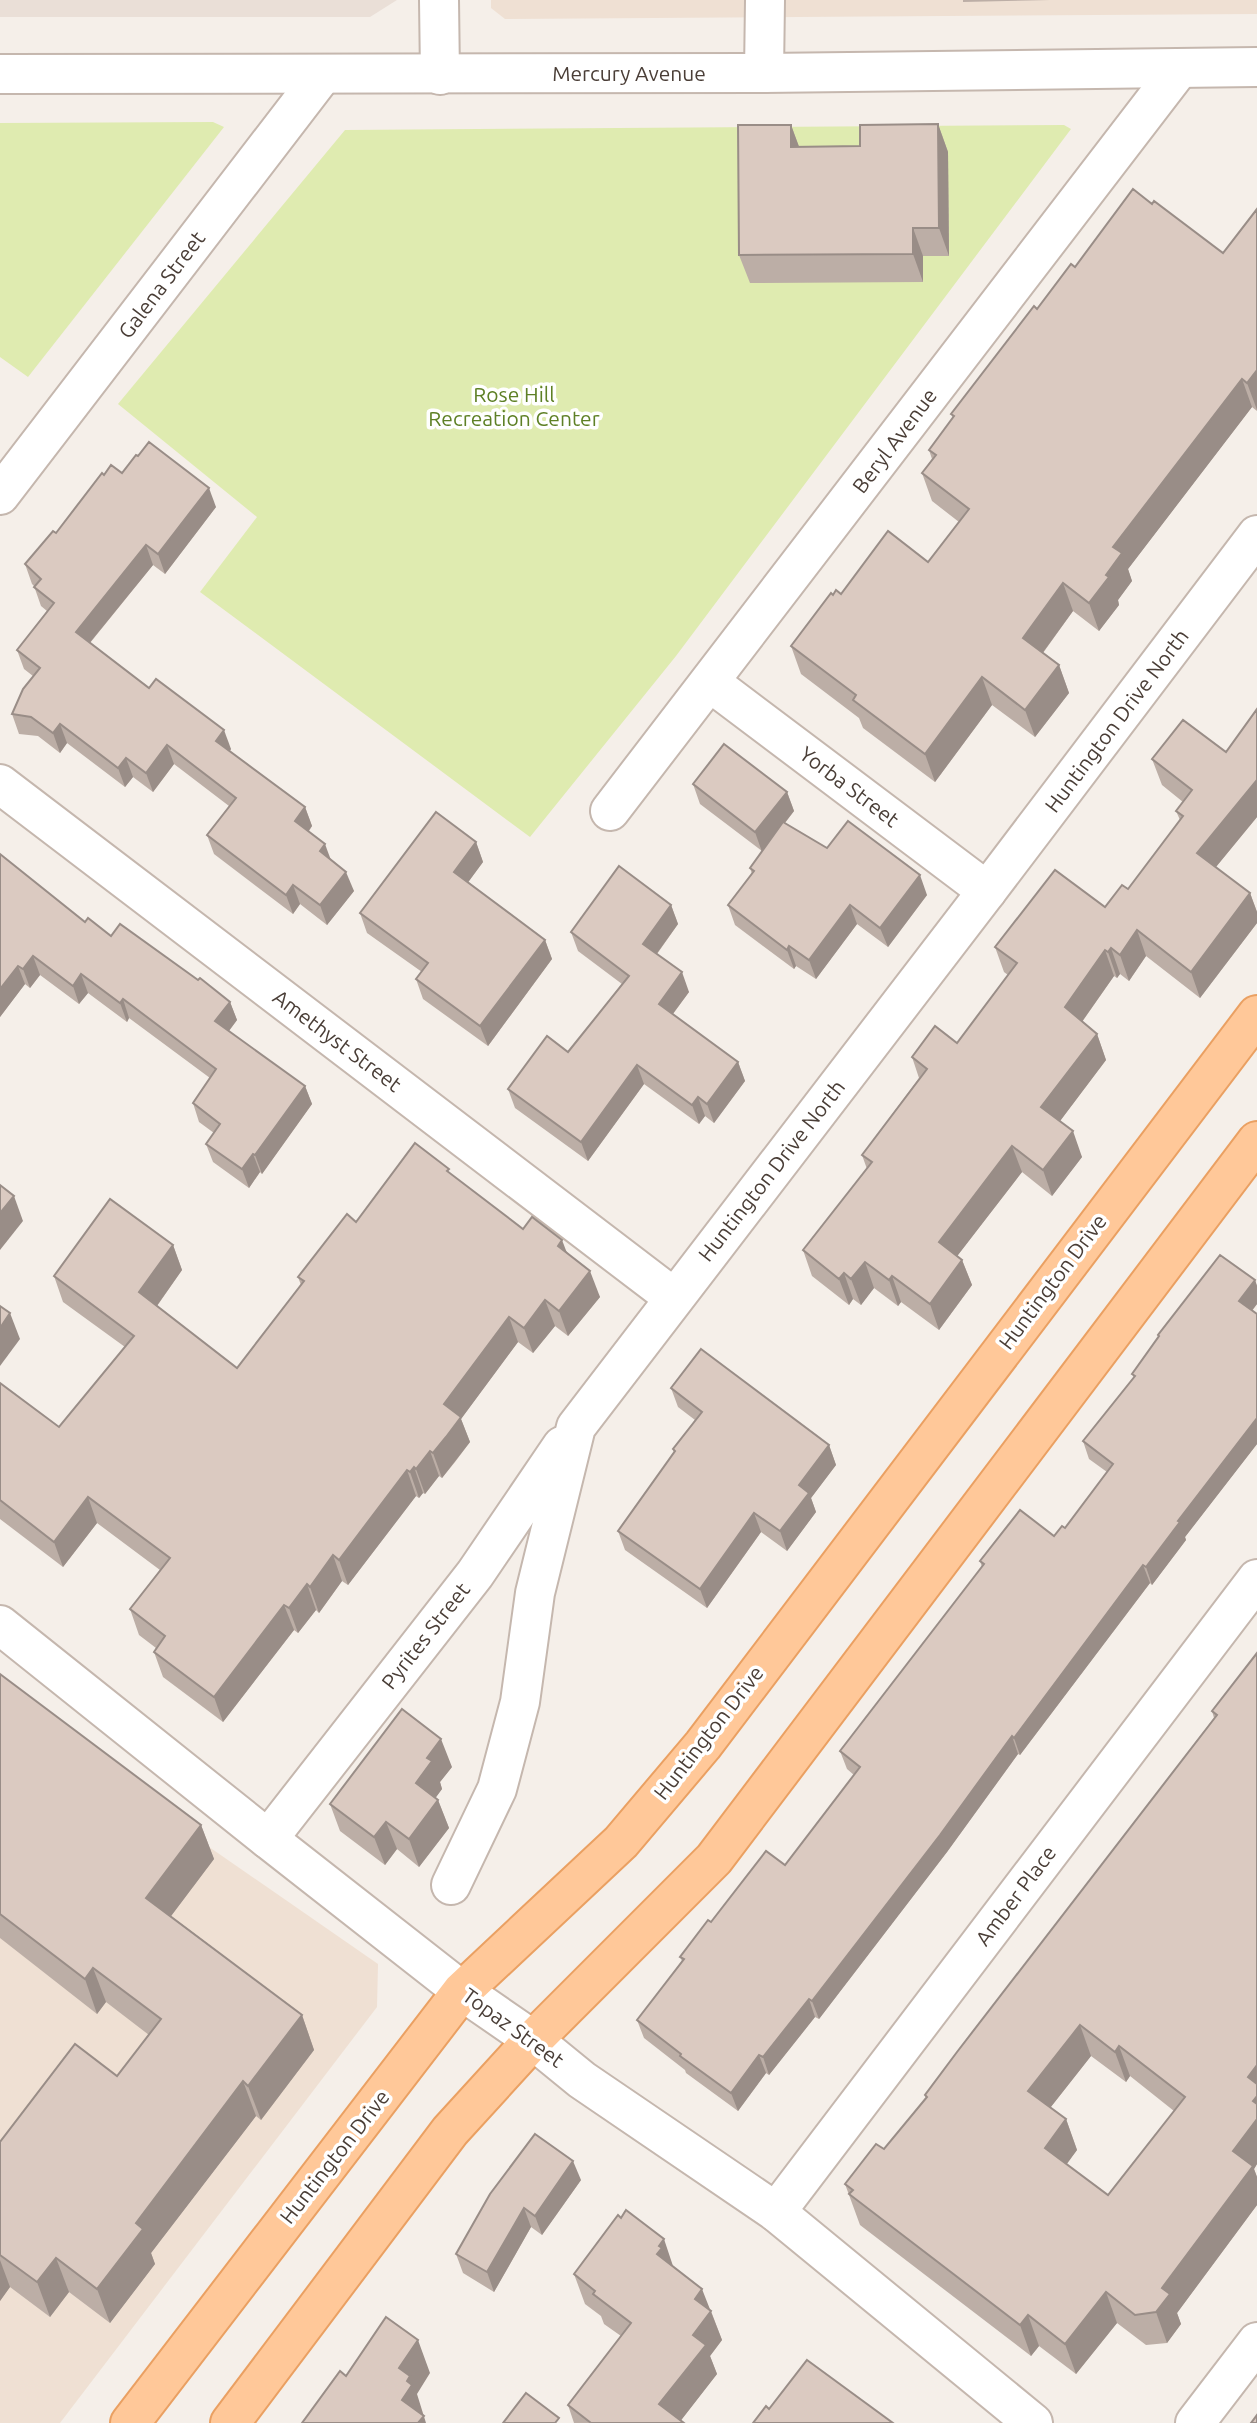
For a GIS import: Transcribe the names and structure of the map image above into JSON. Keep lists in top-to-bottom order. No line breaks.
{"streets":{"main road":["Huntington Drive"],"street":["Mercury Avenue","Galena Street","Beryl Avenue","Huntington Drive North","Yorba Street","Amethyst Street","Pyrites Street","Amber Place","Topaz Street"]},"crossings":[["Mercury Avenue","Galena Street"],["Mercury Avenue","Beryl Avenue"],["Beryl Avenue","Yorba Street"],["Huntington Drive North","Yorba Street"],["Huntington Drive North","Amethyst Street"],["Huntington Drive North","Pyrites Street"],["Huntington Drive","Topaz Street"],["Pyrites Street","Topaz Street"],["Amber Place","Topaz Street"]],"parks":["Rose Hill Recreation Center"]}
